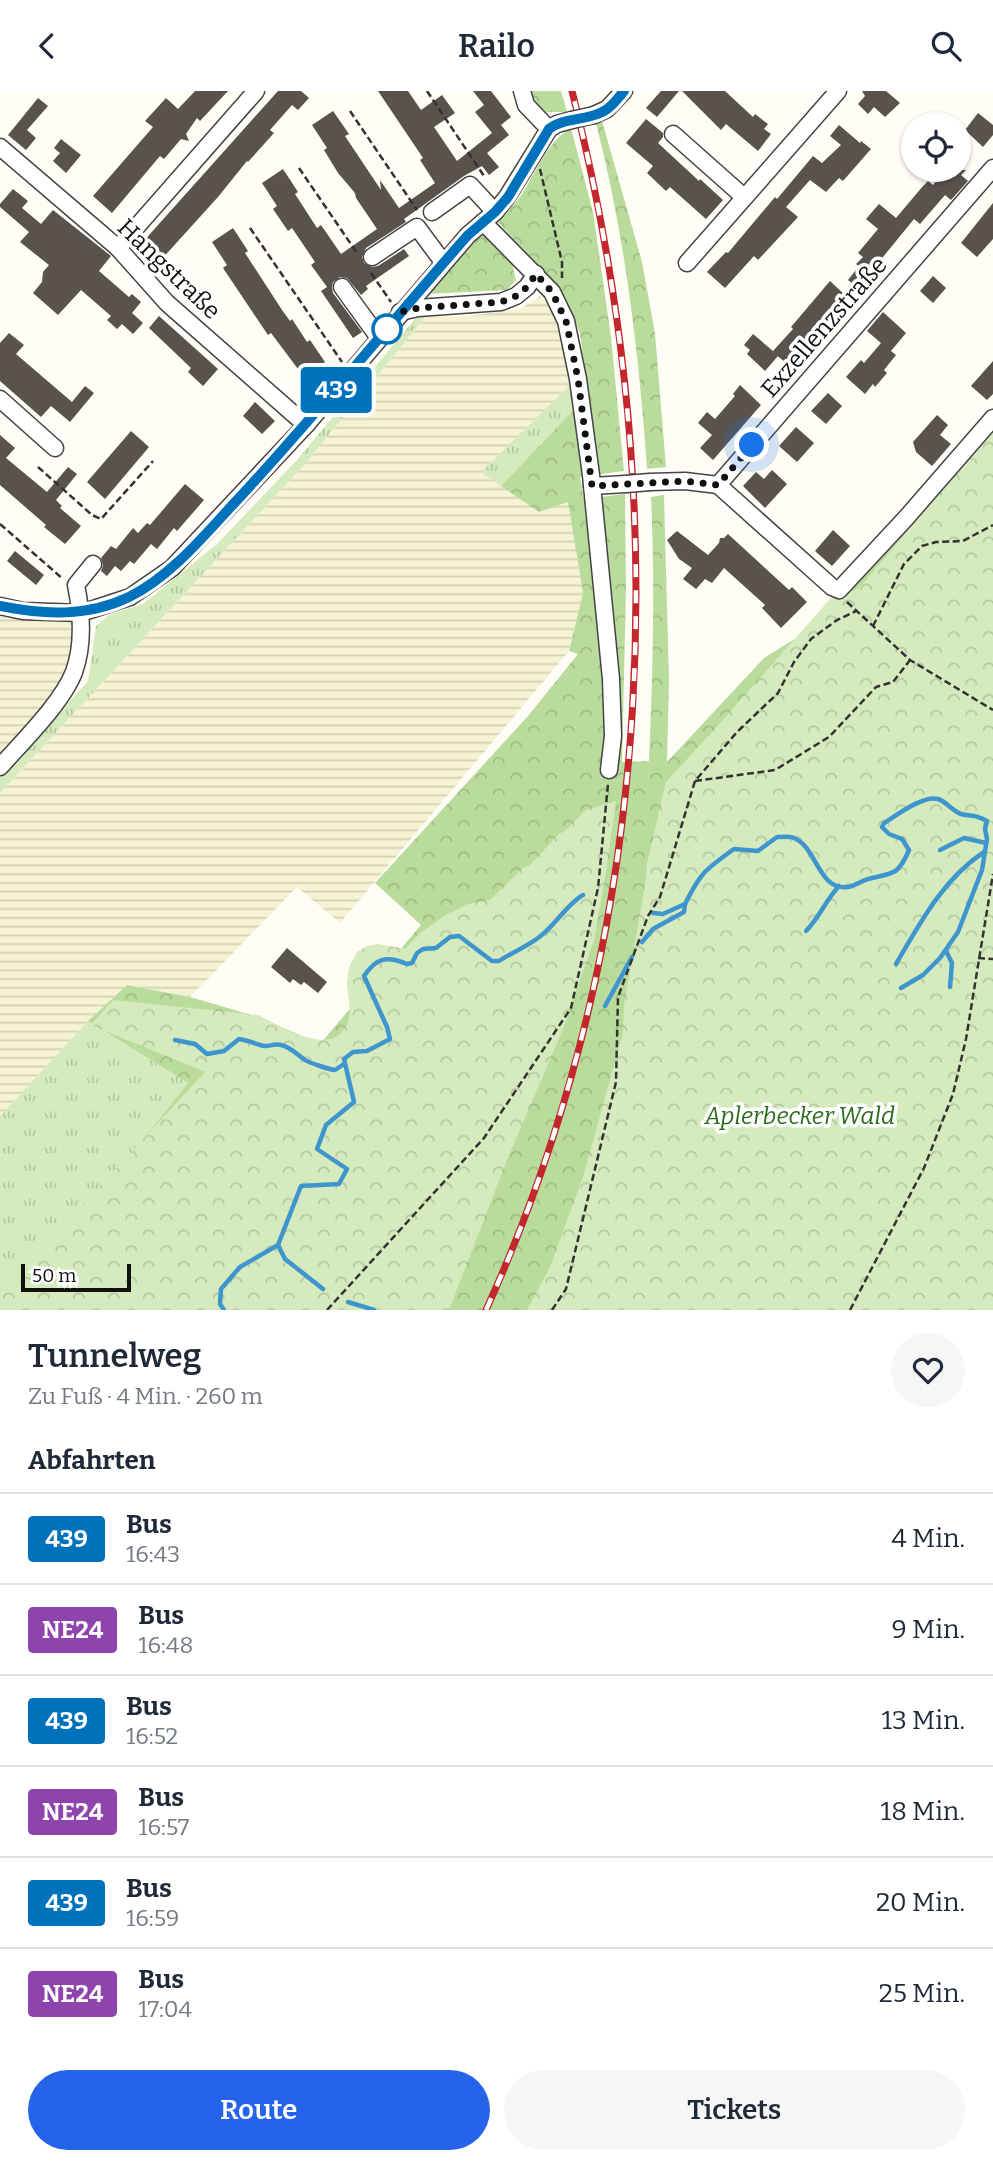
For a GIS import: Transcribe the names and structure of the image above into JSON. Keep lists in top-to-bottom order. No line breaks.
{"streets":{"street":["Hangstraße","Exzellenzstraße"]},"parks":["Aplerbecker Wald"],"lines":["bus line 439"],"scale_bar":"50 m","page":{"header":"Railo","on_map":"439","scale":"50 m","heading":[["Tunnelweg","Zu Fuß · 4 Min. · 260 m"],"Abfahrten"],"list":[{"mark":"439","name":"Bus","note":"16:43","value":"4 Min."},{"mark":"NE24","name":"Bus","note":"16:48","value":"9 Min."},{"mark":"439","name":"Bus","note":"16:52","value":"13 Min."},{"mark":"NE24","name":"Bus","note":"16:57","value":"18 Min."},{"mark":"439","name":"Bus","note":"16:59","value":"20 Min."},{"mark":"NE24","name":"Bus","note":"17:04","value":"25 Min."}],"buttons":["Route","Tickets"]}}
